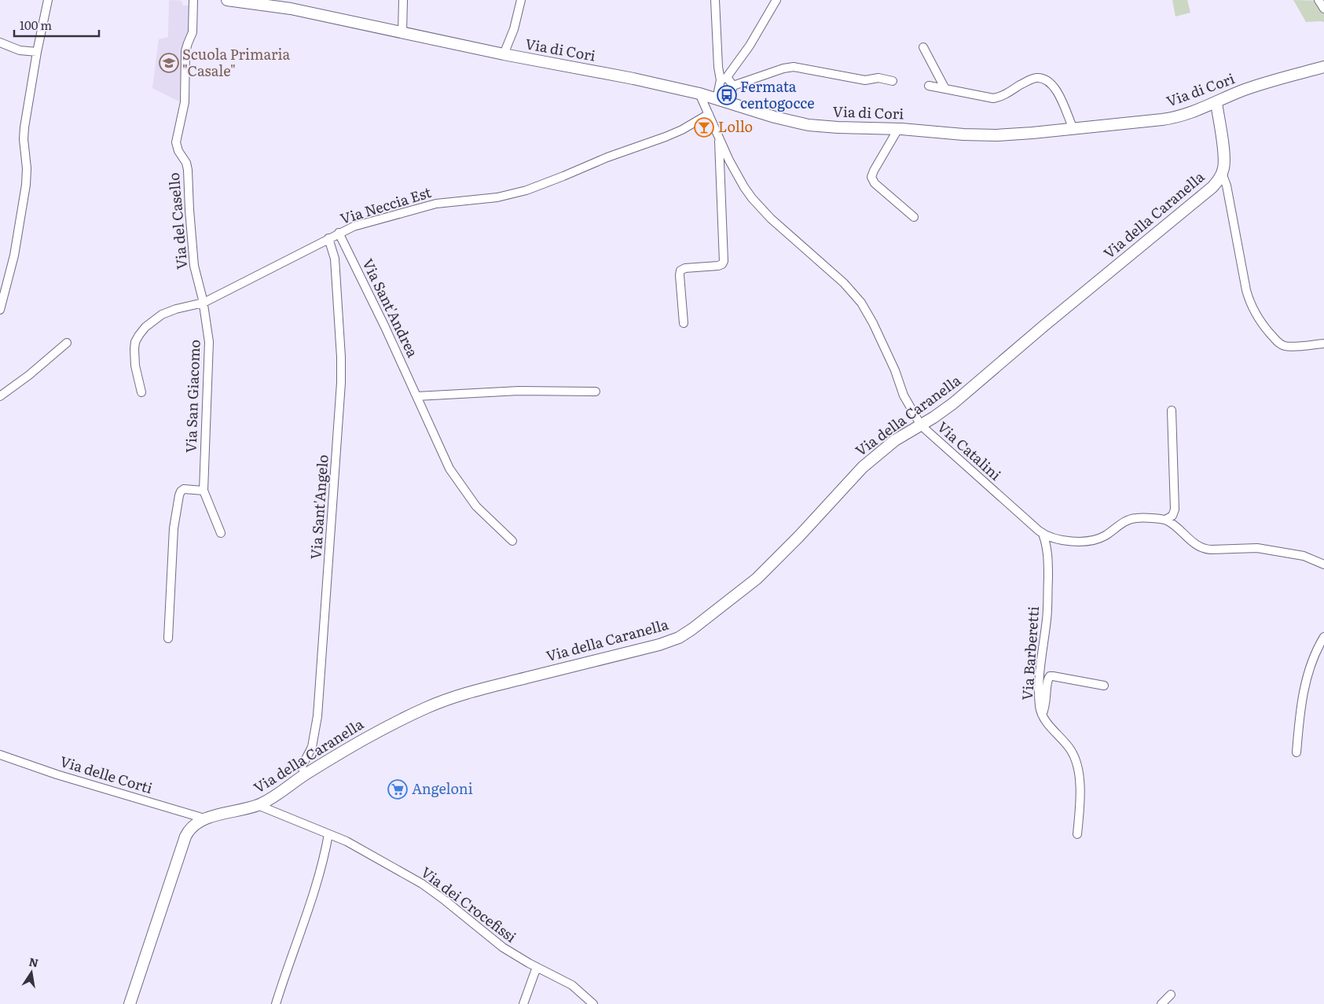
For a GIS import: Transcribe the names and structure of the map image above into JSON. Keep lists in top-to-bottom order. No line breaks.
{"streets":{"main road":["Via di Cori","Via della Caranella"],"street":["Via Neccia Est","Via del Casello","Via Sant'Andrea","Via San Giacomo","Via Catalini","Via Sant'Angelo","Via Barberetti","Via delle Corti","Via dei Crocefissi"]},"crossings":[["Via di Cori","Via della Caranella"],["Via di Cori","Via Catalini"],["Via Neccia Est","Via del Casello"],["Via Neccia Est","Via Sant'Andrea"],["Via Neccia Est","Via San Giacomo"],["Via Neccia Est","Via Catalini"],["Via Neccia Est","Via Sant'Angelo"],["Via della Caranella","Via Catalini"],["Via della Caranella","Via Sant'Angelo"],["Via della Caranella","Via delle Corti"],["Via della Caranella","Via dei Crocefissi"],["Via del Casello","Via San Giacomo"],["Via Catalini","Via Barberetti"]],"places":{"school or university":["Scuola Primaria \"Casale\""],"bus stop":["Fermata centogocce"],"bar":["Lollo"],"supermarket":["Angeloni"]},"scale_bar":"100 m","north":"top"}
